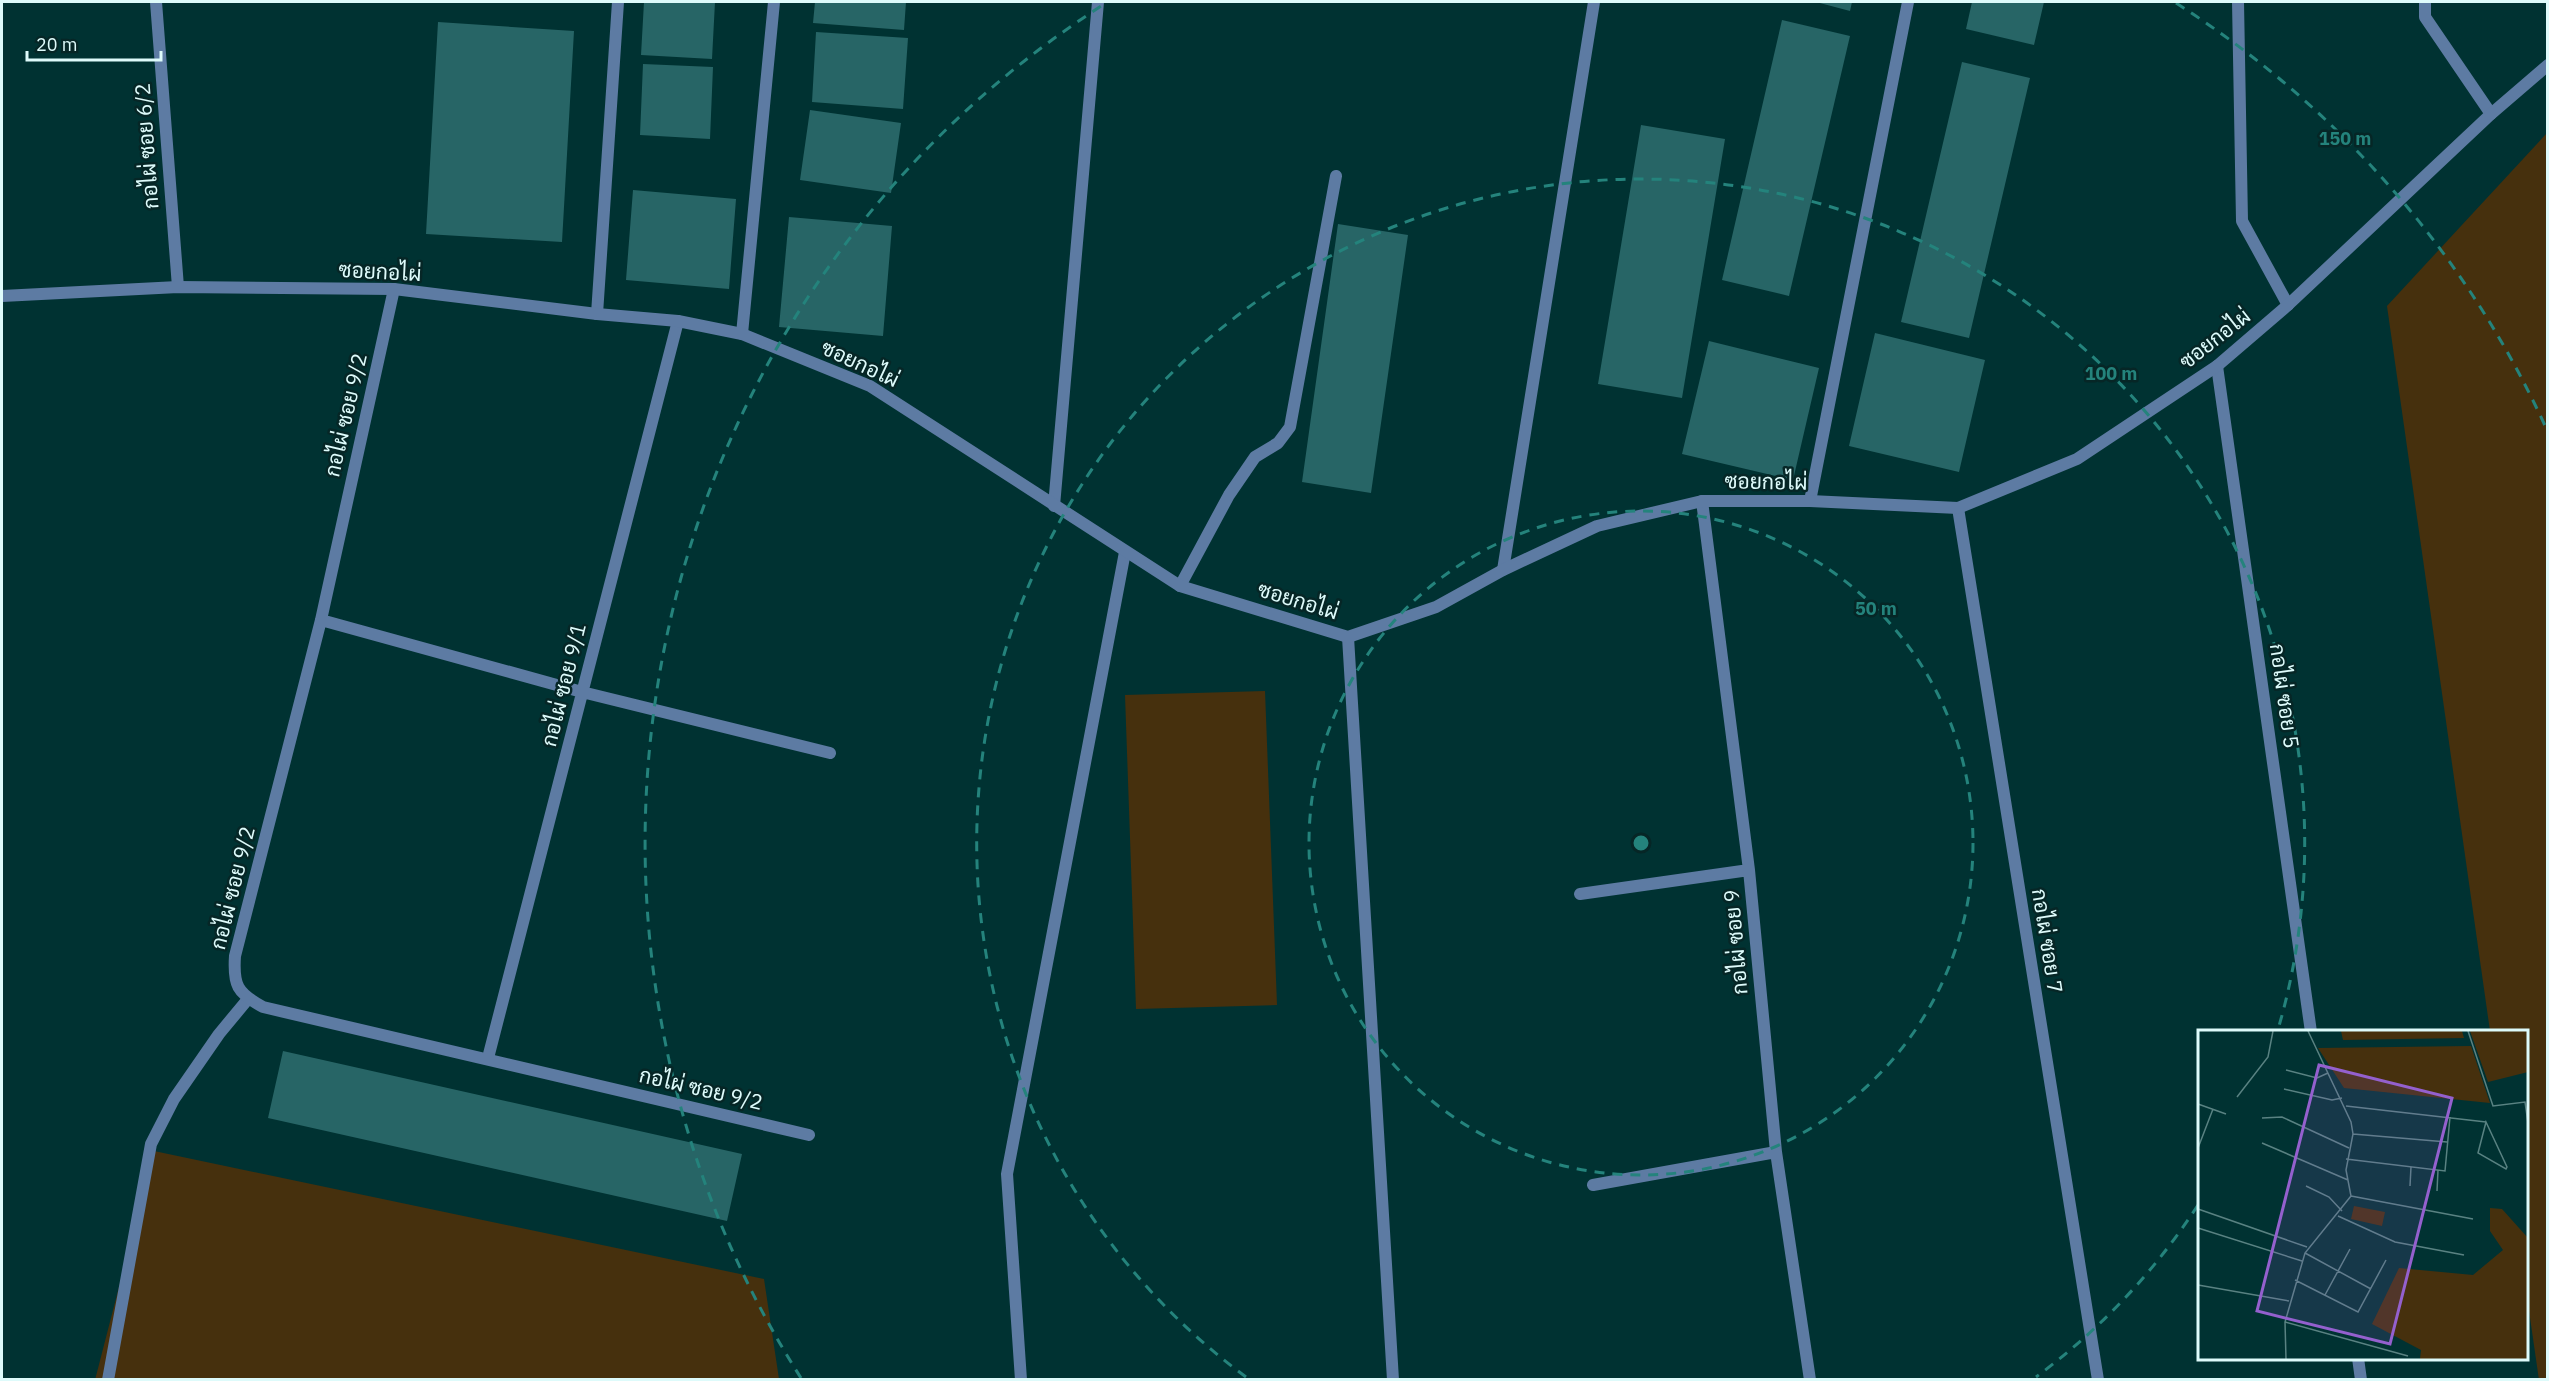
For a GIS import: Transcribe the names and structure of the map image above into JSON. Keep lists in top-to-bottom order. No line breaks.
{"streets":{"street":["กอไผ่ ซอย 6/2","ซอยกอไผ่","กอไผ่ ซอย 9/2","กอไผ่ ซอย 9/1","กอไผ่ ซอย 5","กอไผ่ ซอย 7","กอไผ่ ซอย 9"]},"crossings":[["กอไผ่ ซอย 6/2","ซอยกอไผ่"],["ซอยกอไผ่","กอไผ่ ซอย 9/2"],["ซอยกอไผ่","กอไผ่ ซอย 9/1"],["ซอยกอไผ่","กอไผ่ ซอย 5"],["ซอยกอไผ่","กอไผ่ ซอย 7"],["ซอยกอไผ่","กอไผ่ ซอย 9"],["กอไผ่ ซอย 9/2","กอไผ่ ซอย 9/1"]],"scale_bar":"20 m","rings":["150 m","100 m","50 m"]}
